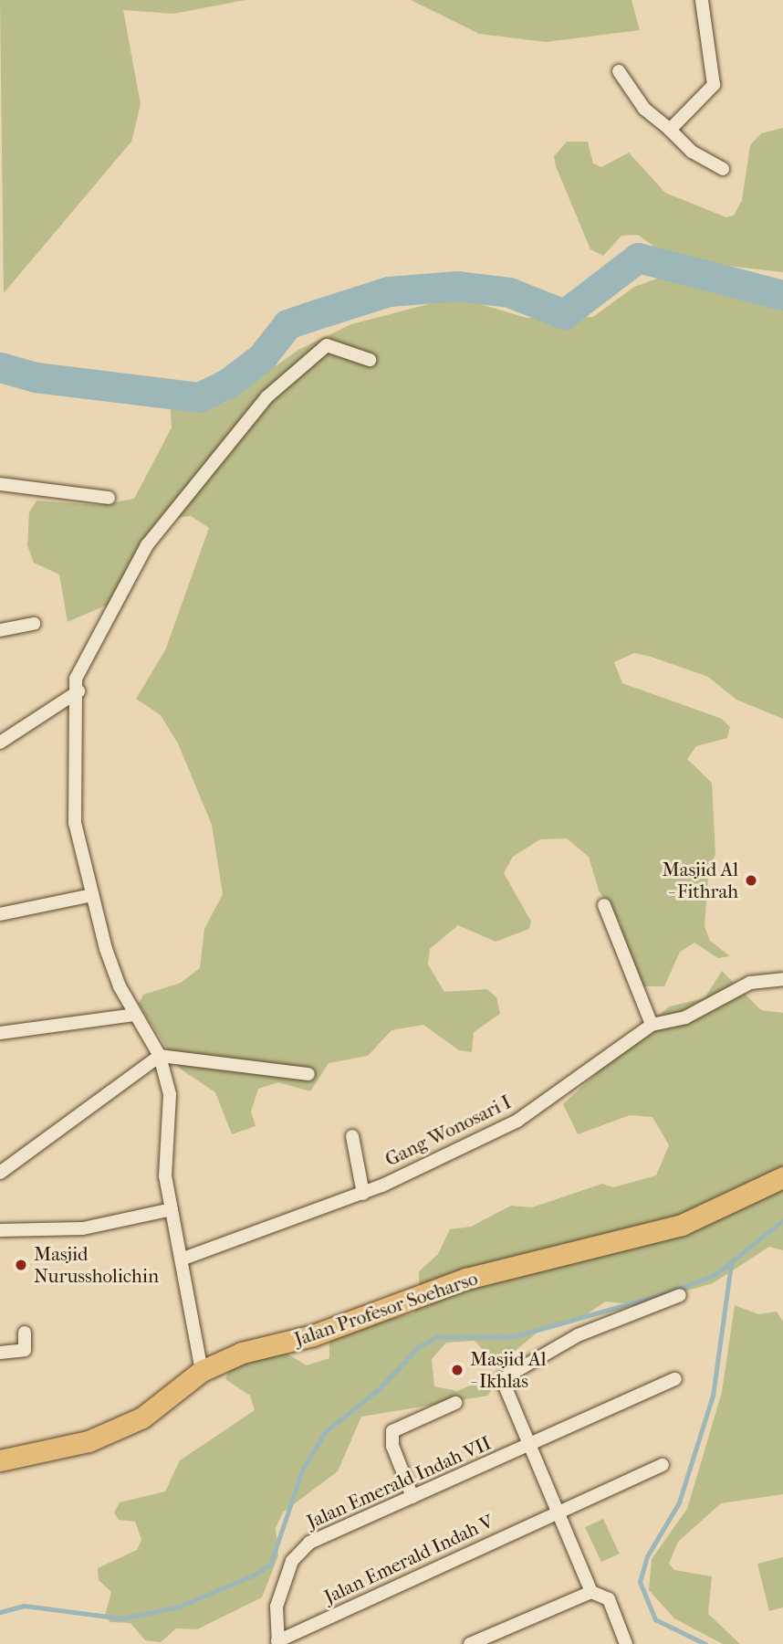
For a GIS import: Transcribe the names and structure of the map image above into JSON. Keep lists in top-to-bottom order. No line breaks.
{"streets":{"main road":["Jalan Profesor Soeharso"],"street":["Gang Wonosari I","Jalan Emerald Indah VII","Jalan Emerald Indah V"]},"crossings":[["Jalan Emerald Indah VII","Jalan Emerald Indah V"]],"places":["Masjid Al - Fithrah","Masjid Nurussholichin","Masjid Al - Ikhlas"]}
